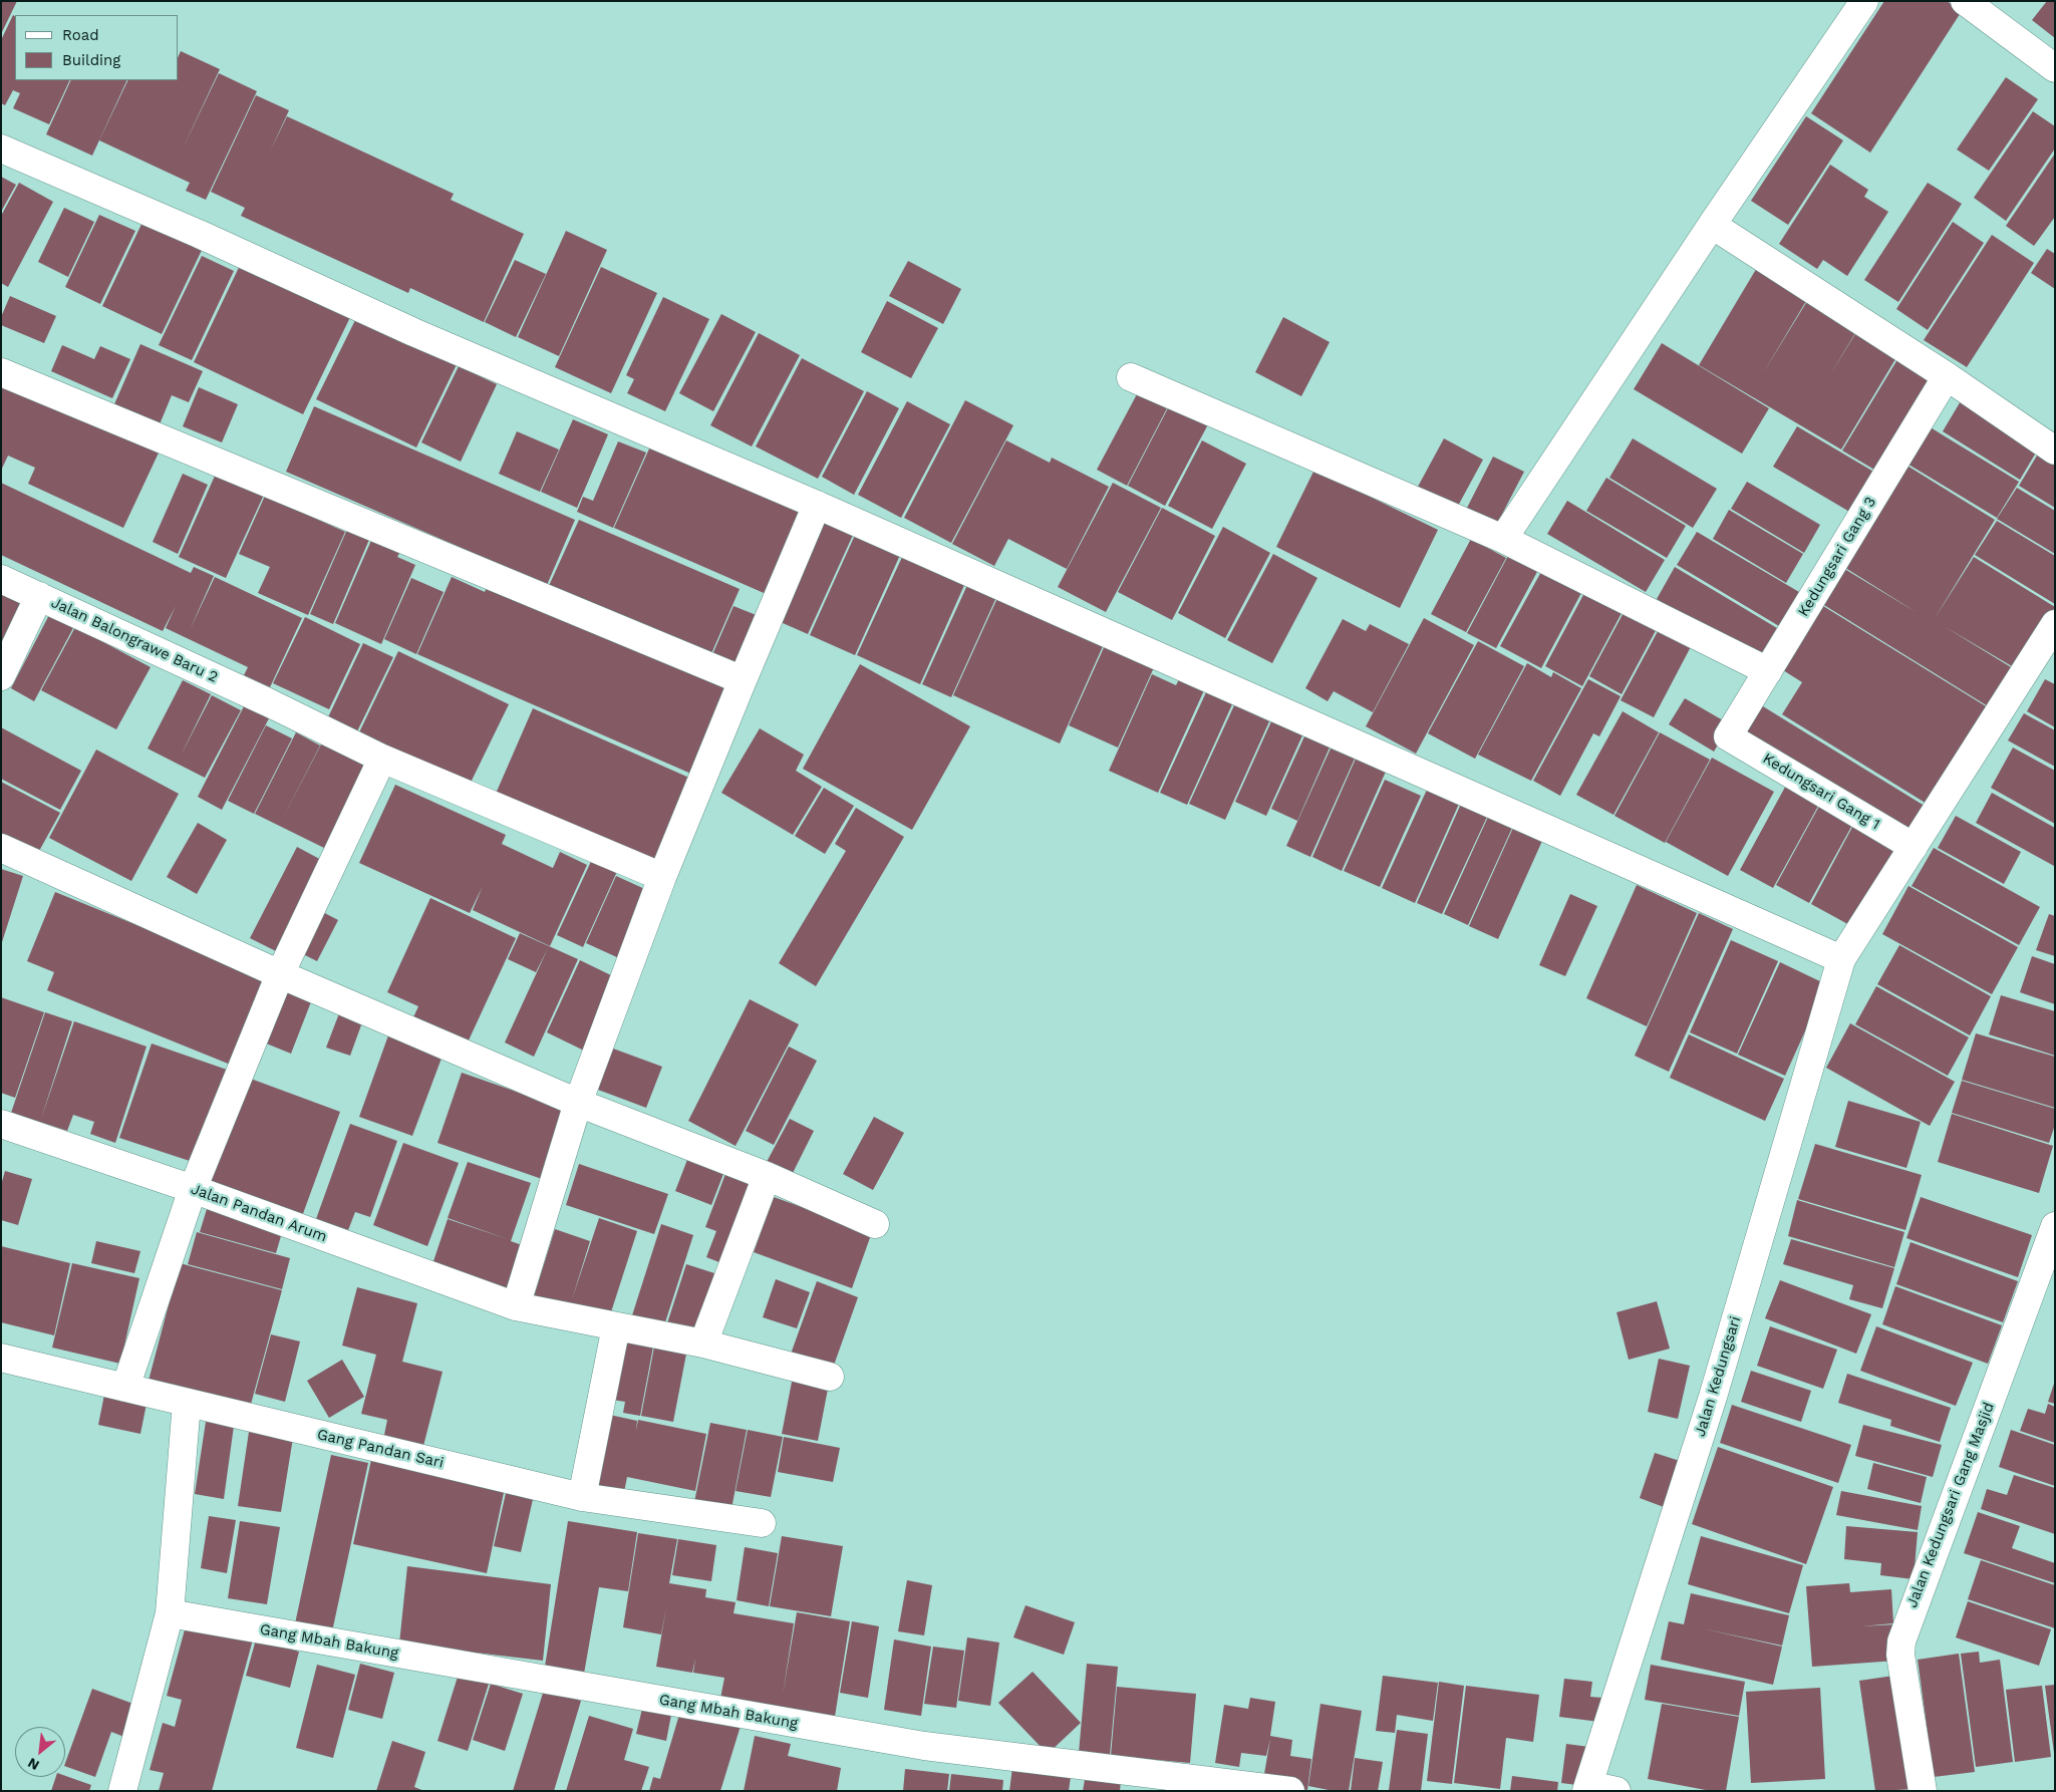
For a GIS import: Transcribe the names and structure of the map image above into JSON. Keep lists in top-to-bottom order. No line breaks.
{"streets":{"street":["Kedungsari Gang 3","Jalan Balongrawe Baru 2","Kedungsari Gang 1","Jalan Pandan Arum","Jalan Kedungsari","Gang Pandan Sari","Jalan Kedungsari Gang Masjid","Gang Mbah Bakung"]},"crossings":[["Kedungsari Gang 3","Kedungsari Gang 1"],["Kedungsari Gang 1","Jalan Kedungsari"]],"legend":["Road","Building"],"north":"bottom left"}
